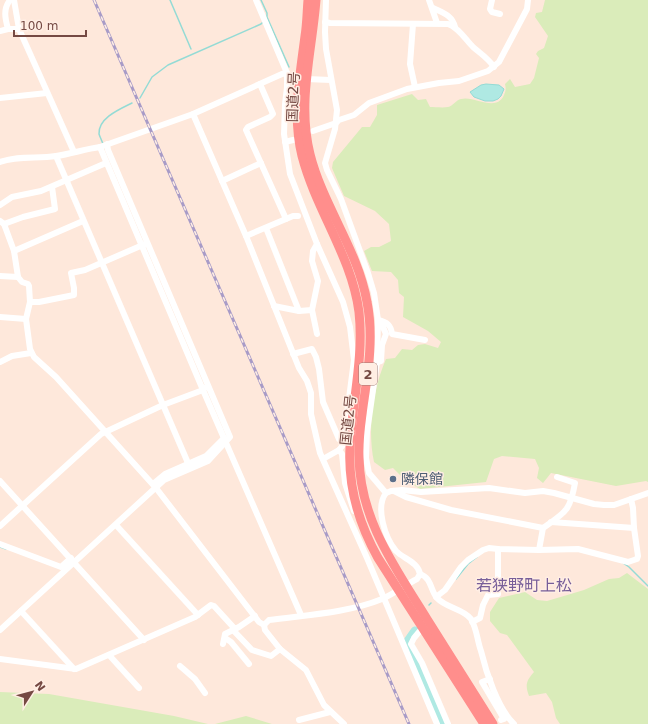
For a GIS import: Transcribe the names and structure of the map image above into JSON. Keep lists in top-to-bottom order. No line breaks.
{"streets":{"highway":["国道2号","2"]},"districts":["若狭野町上松"],"places":["隣保館"],"scale_bar":"100 m","north":"top right"}
